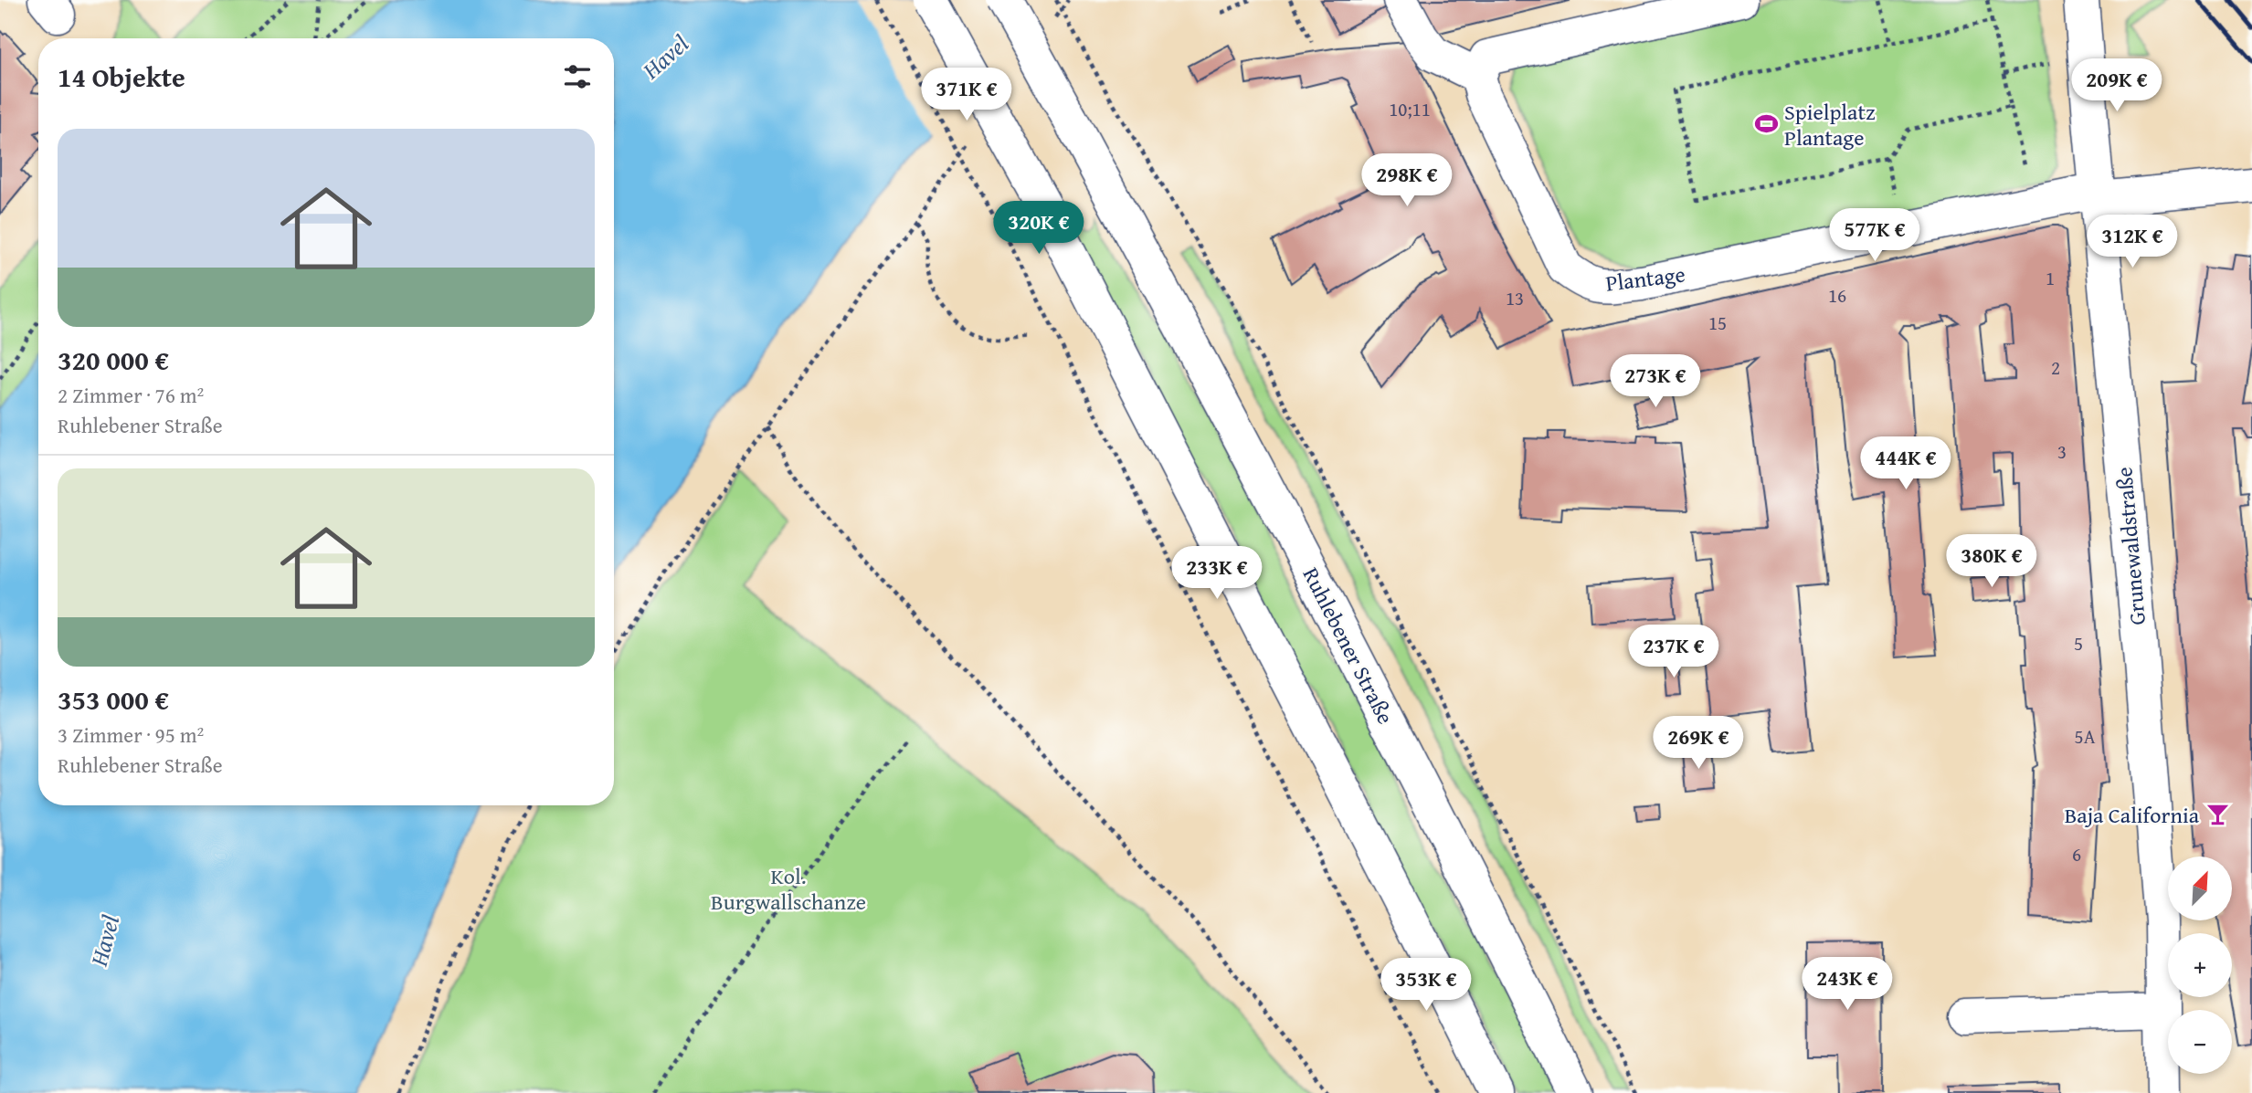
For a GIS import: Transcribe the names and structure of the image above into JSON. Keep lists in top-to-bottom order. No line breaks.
{"streets":{"main road":["Plantage","Grunewaldstraße","Ruhlebener Straße"]},"crossings":[["Plantage","Grunewaldstraße"]],"water":["Havel"],"parks":["Kol. Burgwallschanze"],"places":{"sports":["Spielplatz Plantage"],"bar":["Baja California"]},"house_numbers":["10;11","1","16","13","15","2","3","5","5A","6"],"north":"top right","page":{"heading":"14 Objekte","price":["209K €","371K €","298K €","320K €","577K €","312K €","273K €","444K €","380K €","233K €","237K €","269K €","243K €","353K €"],"list":[{"name":"320 000 €","note":"2 Zimmer · 76 m² · Ruhlebener Straße"},{"name":"353 000 €","note":"3 Zimmer · 95 m² · Ruhlebener Straße"}],"map_buttons":["+","−"]}}
